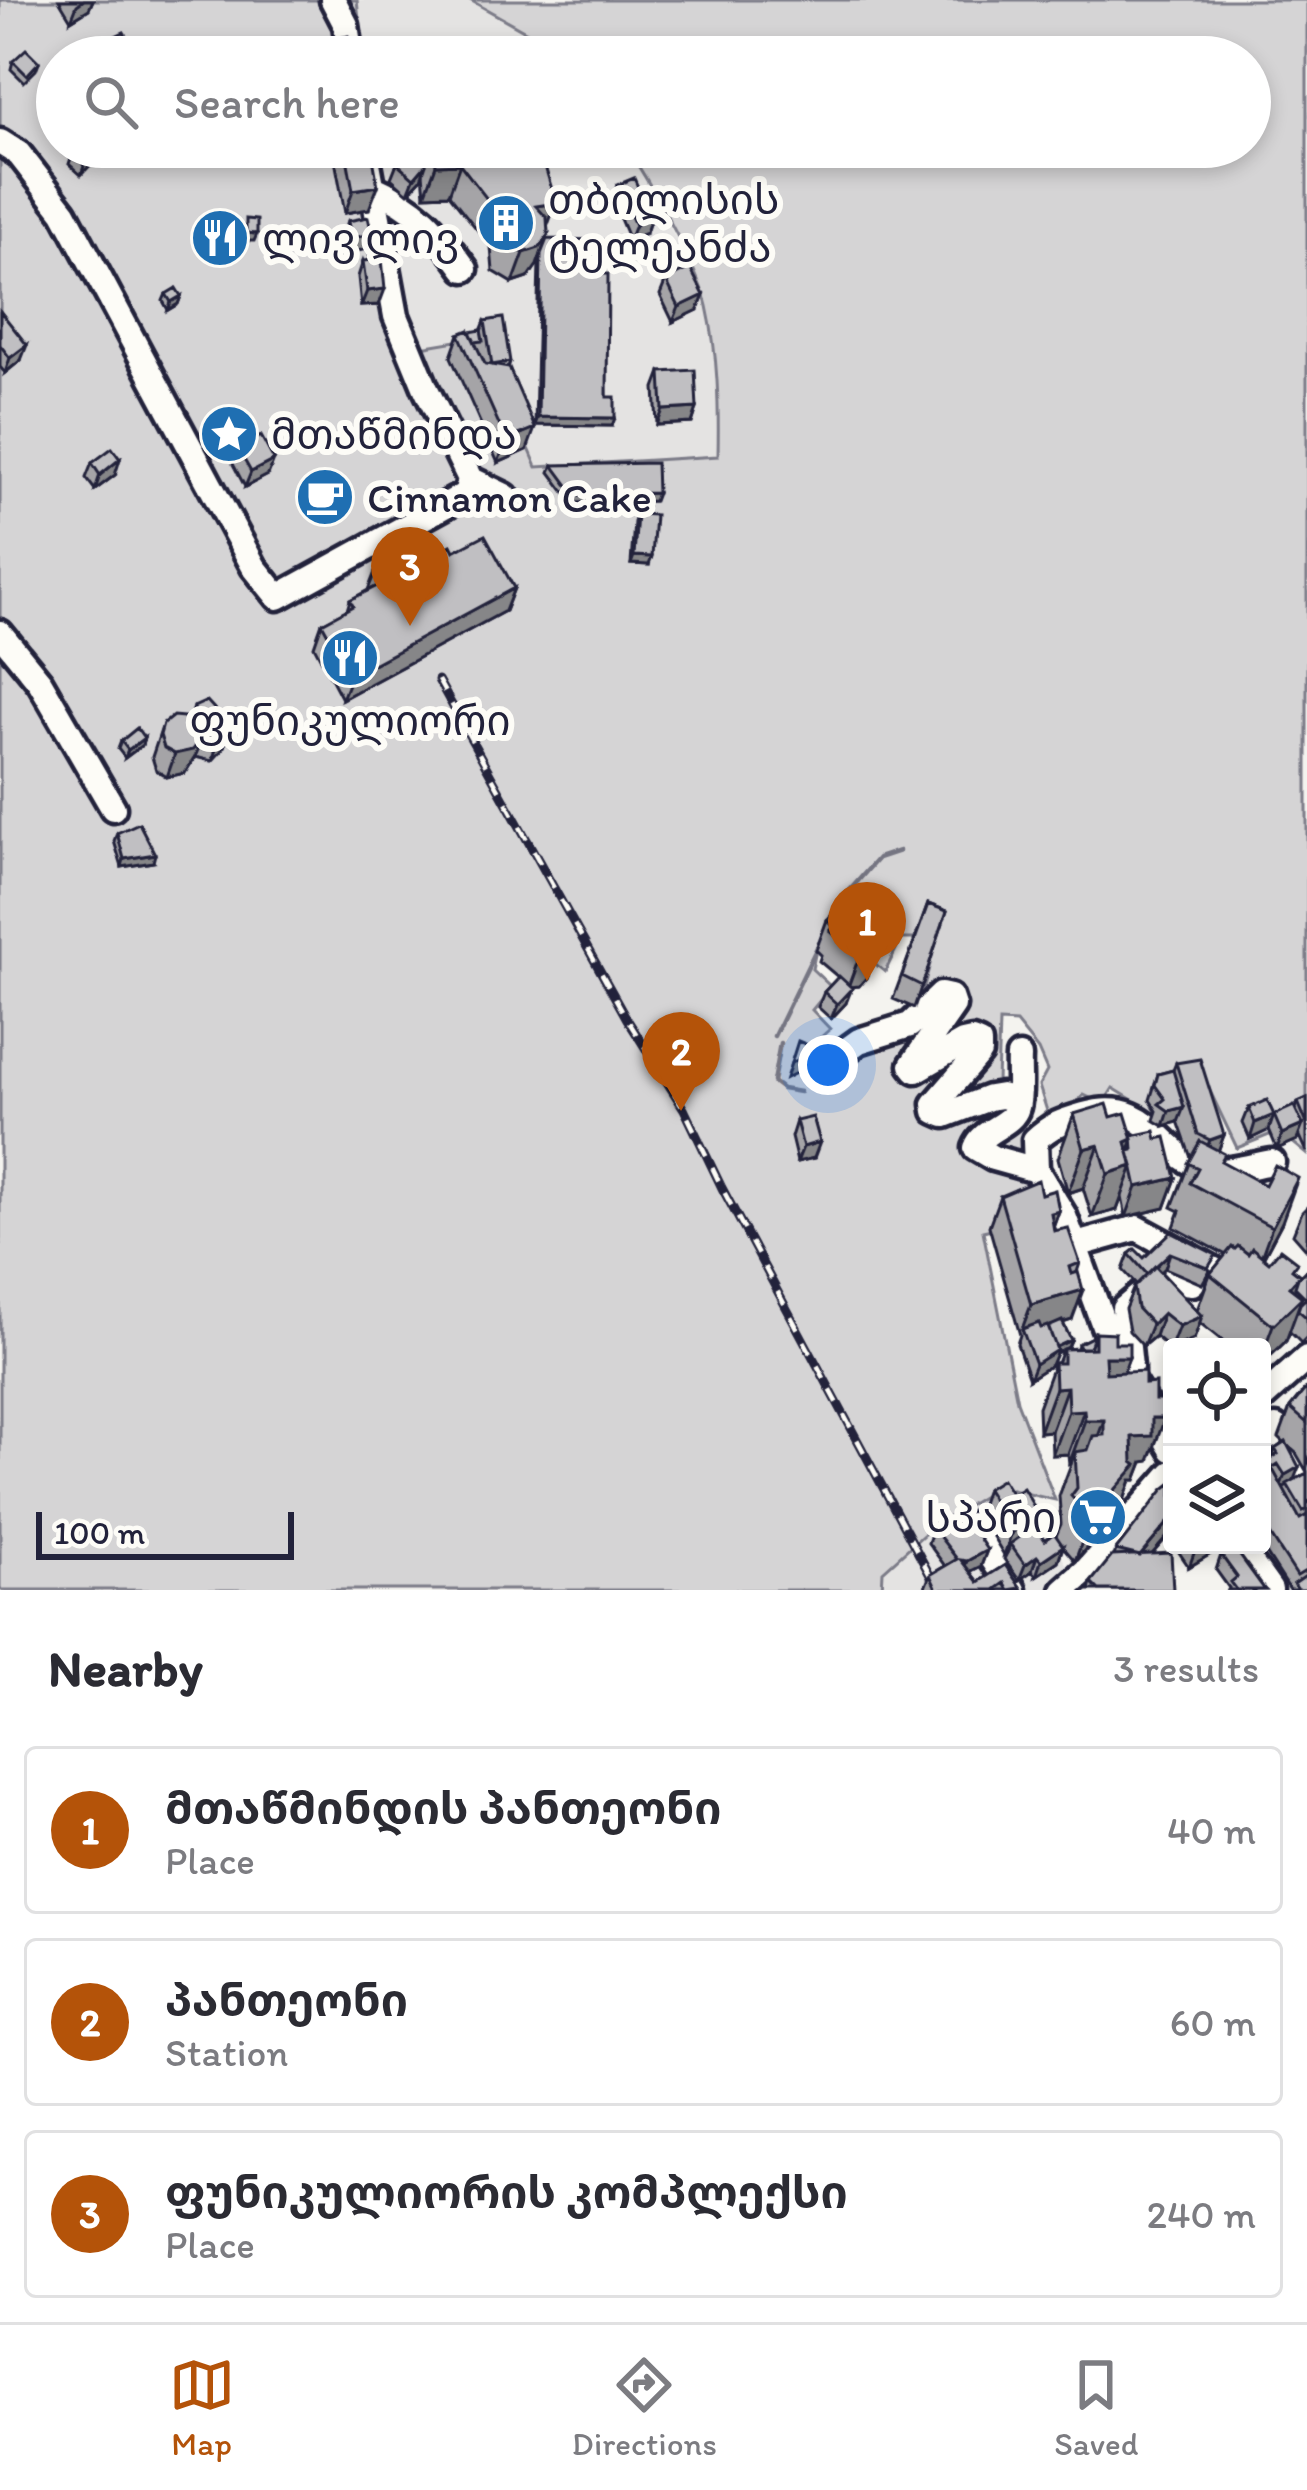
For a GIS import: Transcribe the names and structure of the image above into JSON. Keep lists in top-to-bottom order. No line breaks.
{"places":{"building":["თბილისის ტელეანძა"],"restaurant":["ლივ ლივ","ფუნიკულიორი"],"place":["მთაწმინდა"],"cafe":["Cinnamon Cake"],"supermarket":["სპარი"]},"scale_bar":"100 m","page":{"search":"Search here","pins":["3","1","2"],"scale":"100 m","heading":["Nearby","3 results"],"list":[{"mark":"1","name":"მთაწმინდის პანთეონი","note":"Place","value":"40 m"},{"mark":"2","name":"პანთეონი","note":"Station","value":"60 m"},{"mark":"3","name":"ფუნიკულიორის კომპლექსი","note":"Place","value":"240 m"}],"nav":["Map","Directions","Saved"]}}
